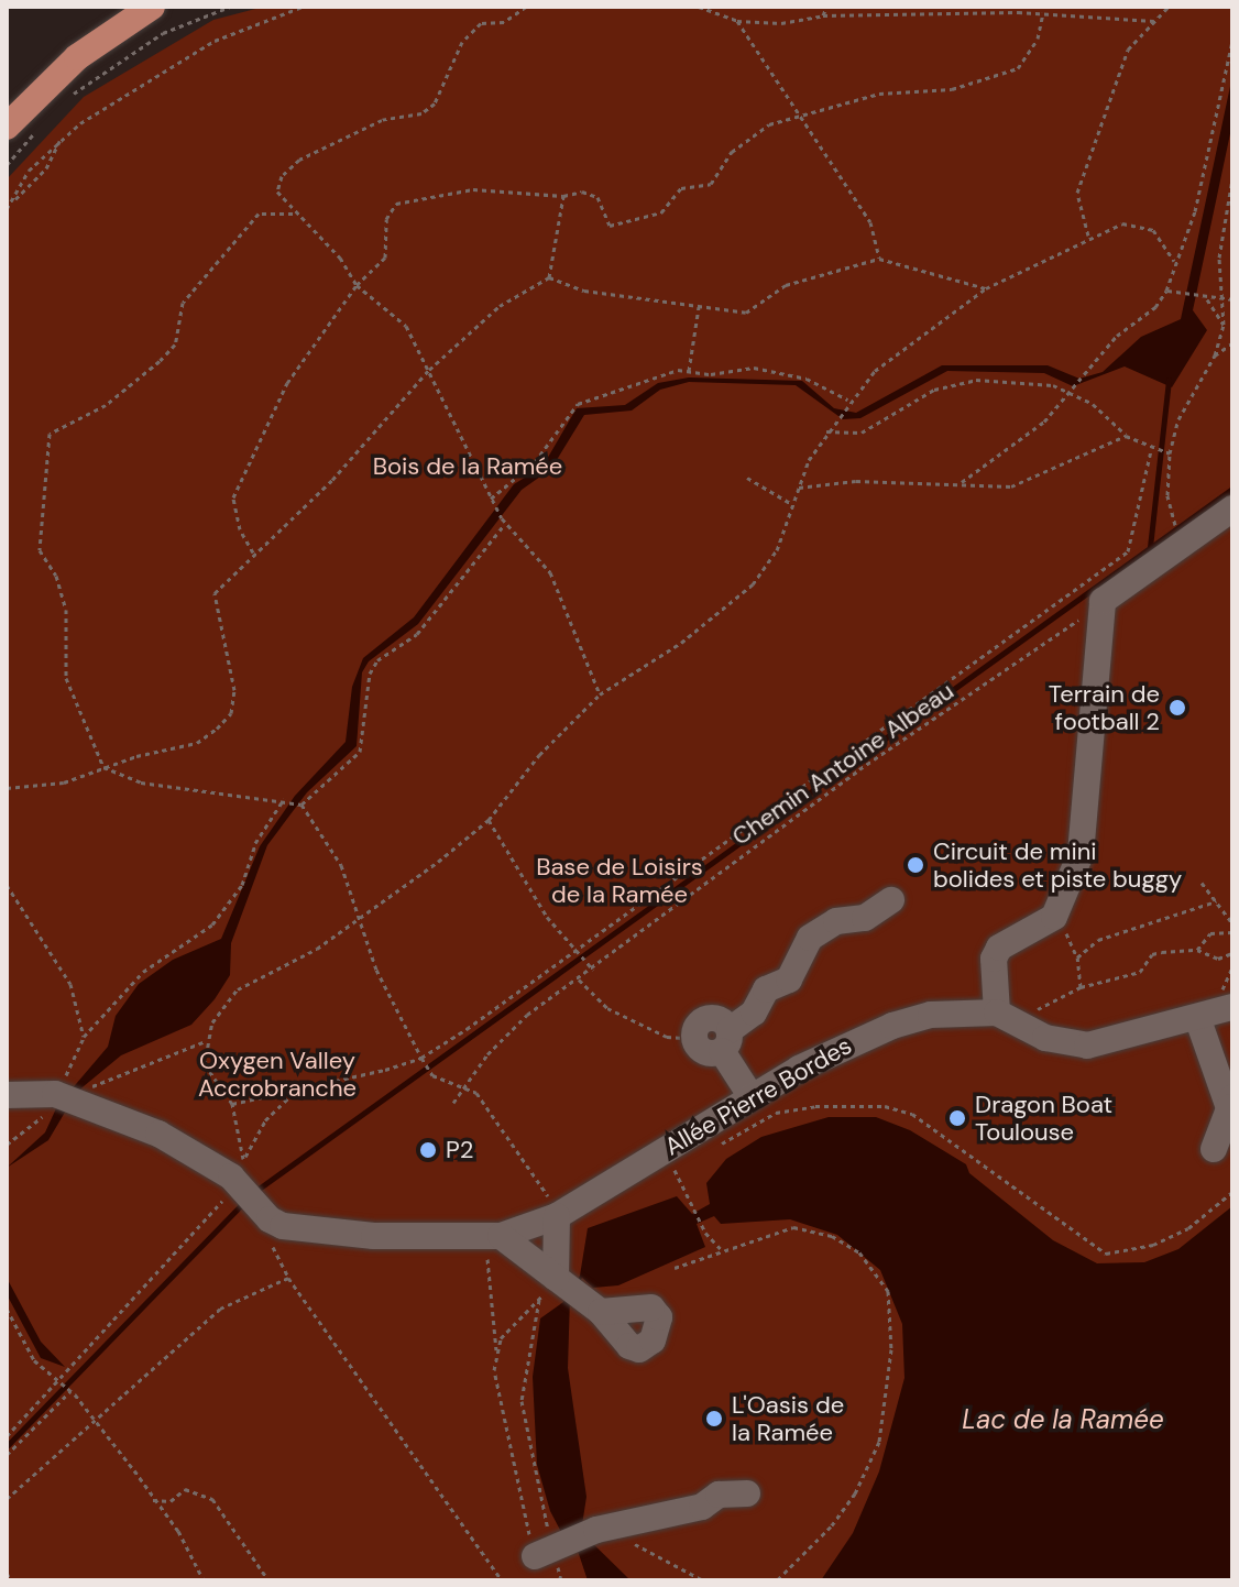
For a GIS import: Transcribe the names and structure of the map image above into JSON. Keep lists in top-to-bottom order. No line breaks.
{"streets":{"lane":["Allée Pierre Bordes"],"path":["Chemin Antoine Albeau"]},"water":["Lac de la Ramée"],"parks":["Bois de la Ramée","Base de Loisirs de la Ramée","Oxygen Valley Accrobranche"],"places":["Terrain de football 2","Circuit de mini bolides et piste buggy","Dragon Boat Toulouse","P2","L'Oasis de la Ramée"]}
